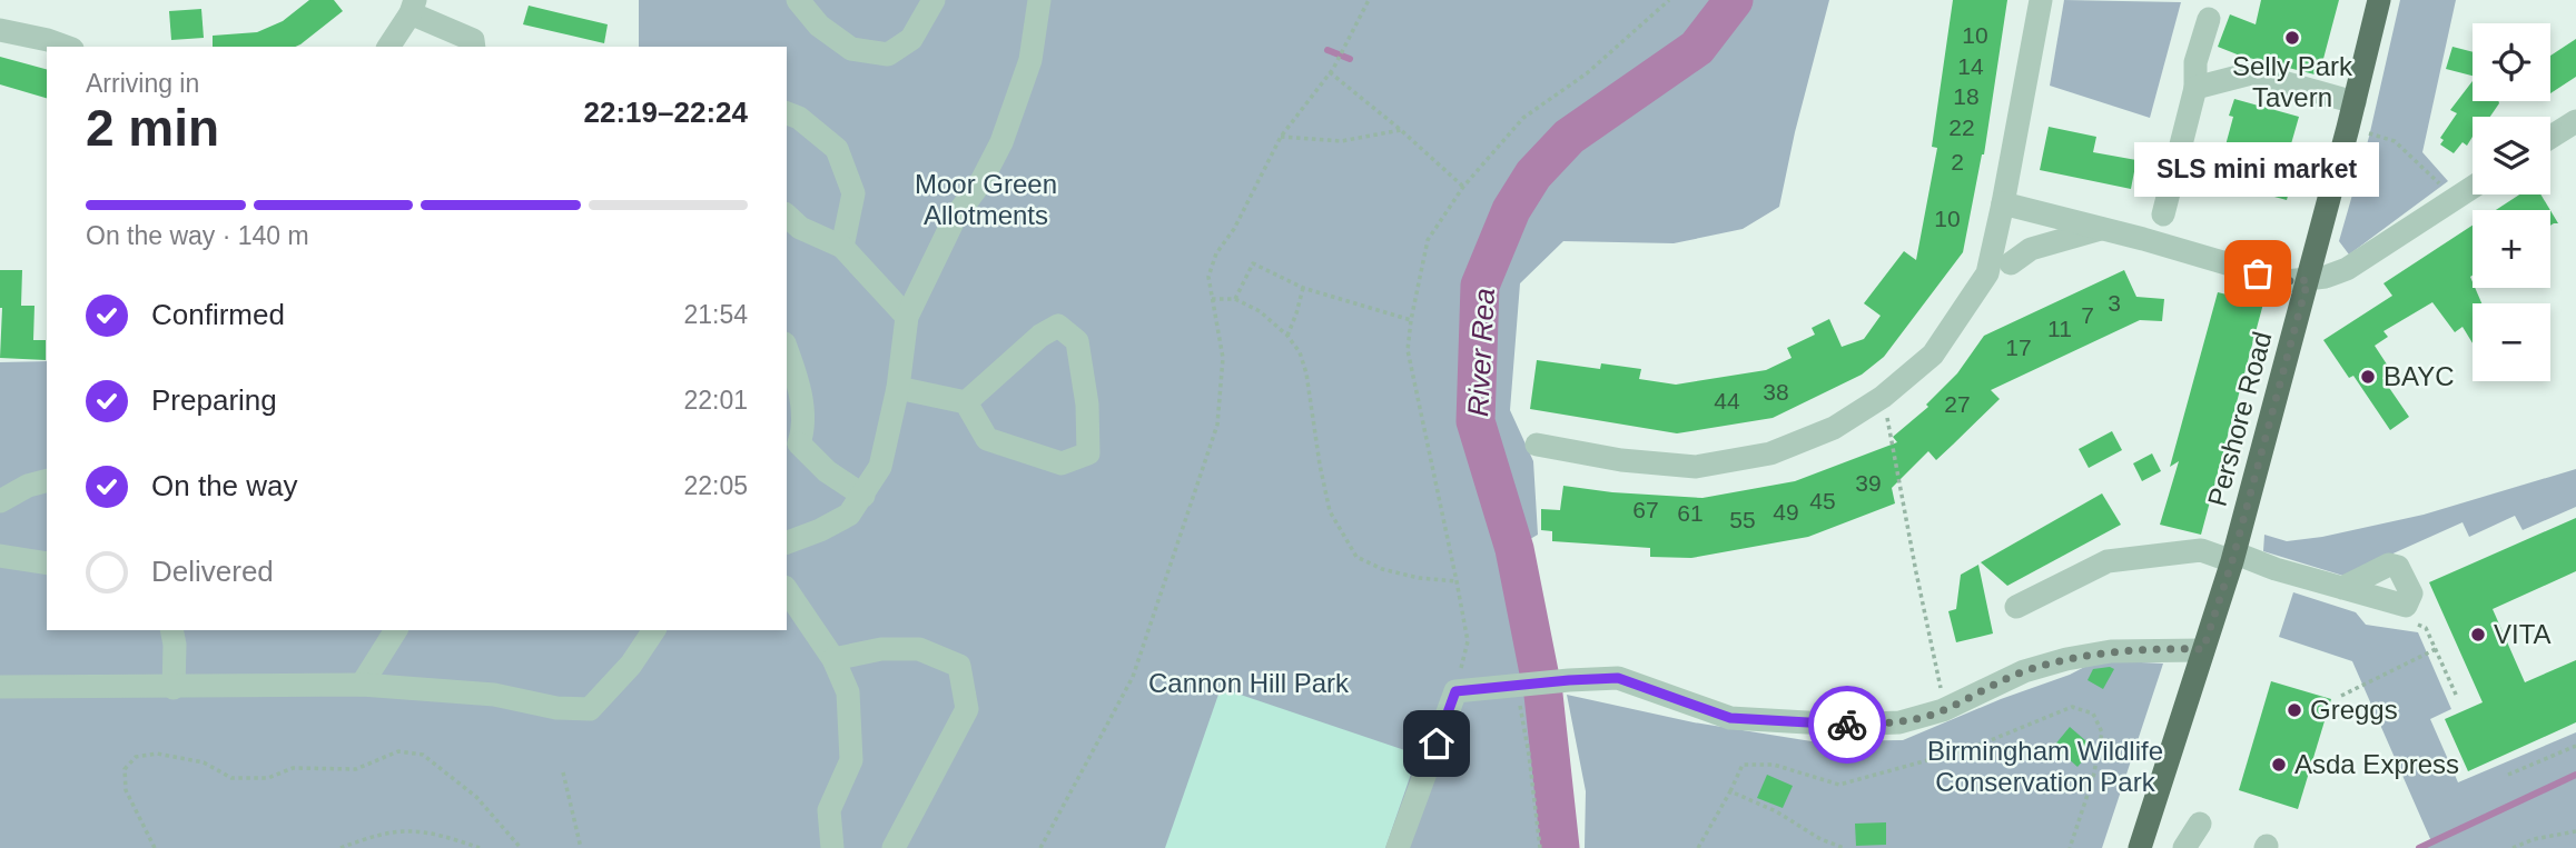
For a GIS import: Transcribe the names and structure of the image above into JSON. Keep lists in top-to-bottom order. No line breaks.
{"streets":{"main road":["Pershore Road"]},"water":["River Rea"],"parks":["Moor Green Allotments","Cannon Hill Park","Birmingham Wildlife Conservation Park"],"places":["Selly Park Tavern","SLS mini market","BAYC","VITA","Greggs","Asda Express"],"house_numbers":["10","14","18","22","2","10","3","7","11","17","38","44","27","39","45","67","49","61","55"],"page":{"map_buttons":["+","−"],"heading":["2 min","Arriving in","22:19–22:24"],"bubble":"SLS mini market","bar":"On the way · 140 m","list":[["Confirmed","21:54"],["Preparing","22:01"],["On the way","22:05"],"Delivered"]}}
